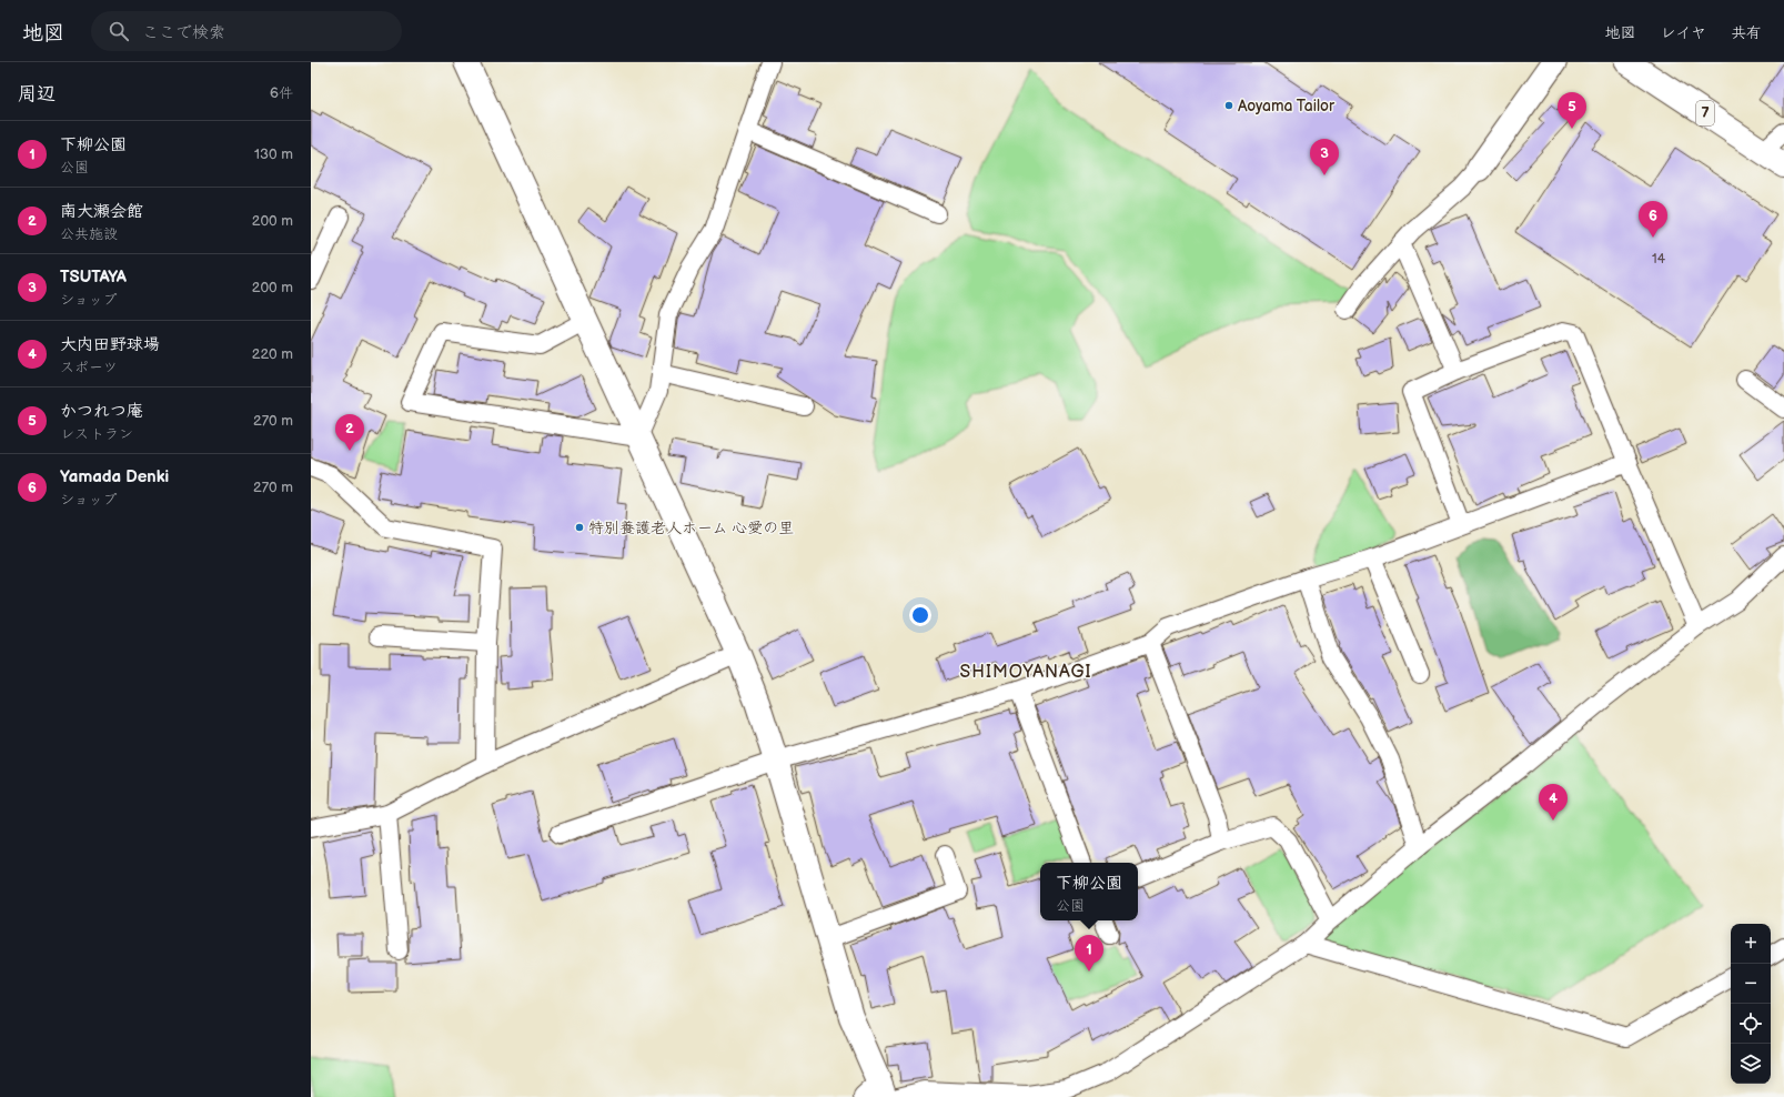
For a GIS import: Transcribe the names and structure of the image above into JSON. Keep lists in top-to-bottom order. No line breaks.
{"streets":{"main road":["7"]},"districts":["SHIMOYANAGI"],"places":["Aoyama Tailor","特別養護老人ホーム 心愛の里"],"house_numbers":["14"],"page":{"header":"地図","search":"ここで検索","nav":["地図","レイヤ","共有"],"heading":["周辺","6件"],"pins":["5","3","6","2","4","1"],"list":[{"mark":"1","name":"下柳公園","note":"公園","value":"130 m"},{"mark":"2","name":"南大瀬会館","note":"公共施設","value":"200 m"},{"mark":"3","name":"TSUTAYA","note":"ショップ","value":"200 m"},{"mark":"4","name":"大内田野球場","note":"スポーツ","value":"220 m"},{"mark":"5","name":"かつれつ庵","note":"レストラン","value":"270 m"},{"mark":"6","name":"Yamada Denki","note":"ショップ","value":"270 m"}],"popup":["下柳公園","公園"],"map_buttons":["+","−"]}}
